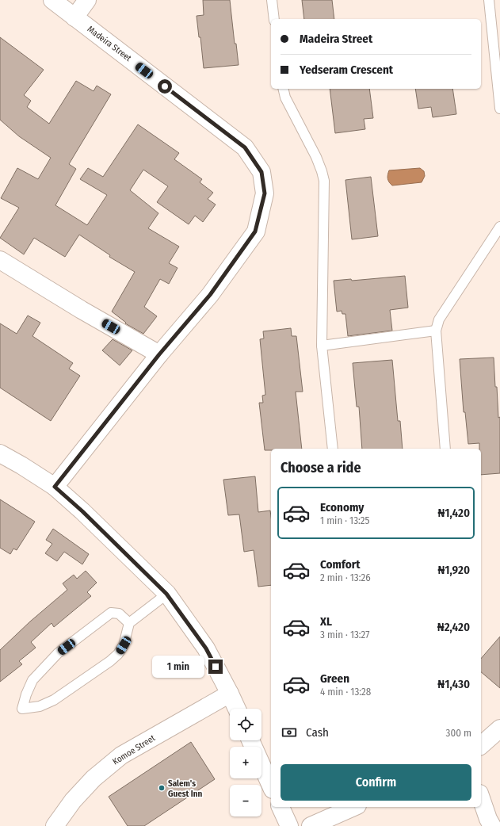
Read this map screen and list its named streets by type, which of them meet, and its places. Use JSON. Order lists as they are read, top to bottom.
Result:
{
  "streets": {
    "street": ["Madeira Street", "Komoe Street"]
  },
  "places": ["Salem's Guest Inn"],
  "page": {
    "banner": ["Madeira Street", "Yedseram Crescent"],
    "heading": "Choose a ride",
    "list": [
      {
        "name": "Economy",
        "note": "1 min · 13:25",
        "value": "₦1,420"
      },
      {
        "name": "Comfort",
        "note": "2 min · 13:26",
        "value": "₦1,920"
      },
      {
        "name": "XL",
        "note": "3 min · 13:27",
        "value": "₦2,420"
      },
      {
        "name": "Green",
        "note": "4 min · 13:28",
        "value": "₦1,430"
      }
    ],
    "bubble": "1 min",
    "map_buttons": ["+", "−"],
    "pay": ["Cash", "300 m"],
    "buttons": "Confirm"
  }
}
